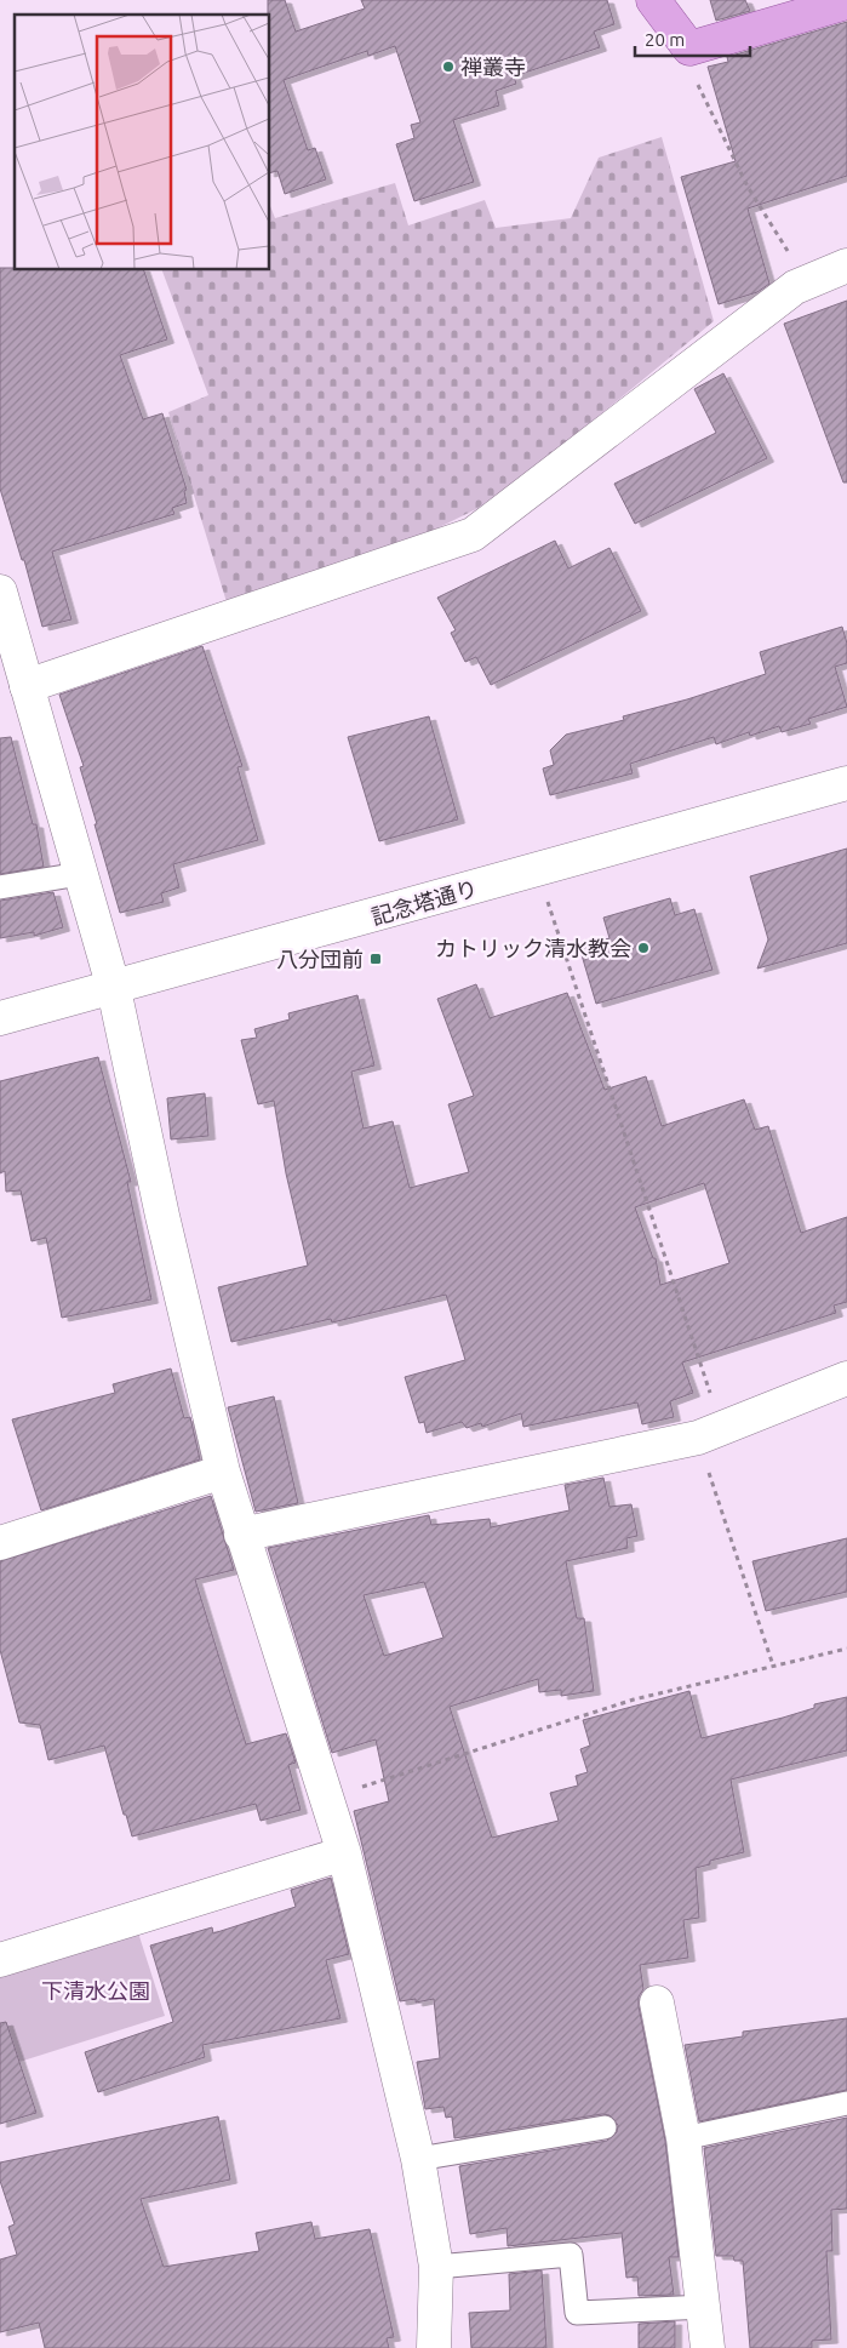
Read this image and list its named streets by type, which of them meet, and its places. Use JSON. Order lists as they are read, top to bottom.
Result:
{
  "streets": {
    "street": ["記念塔通り"]
  },
  "parks": ["下清水公園"],
  "places": {
    "other": ["禅叢寺", "カトリック清水教会"],
    "transit": ["八分団前"]
  },
  "scale_bar": "20 m"
}
